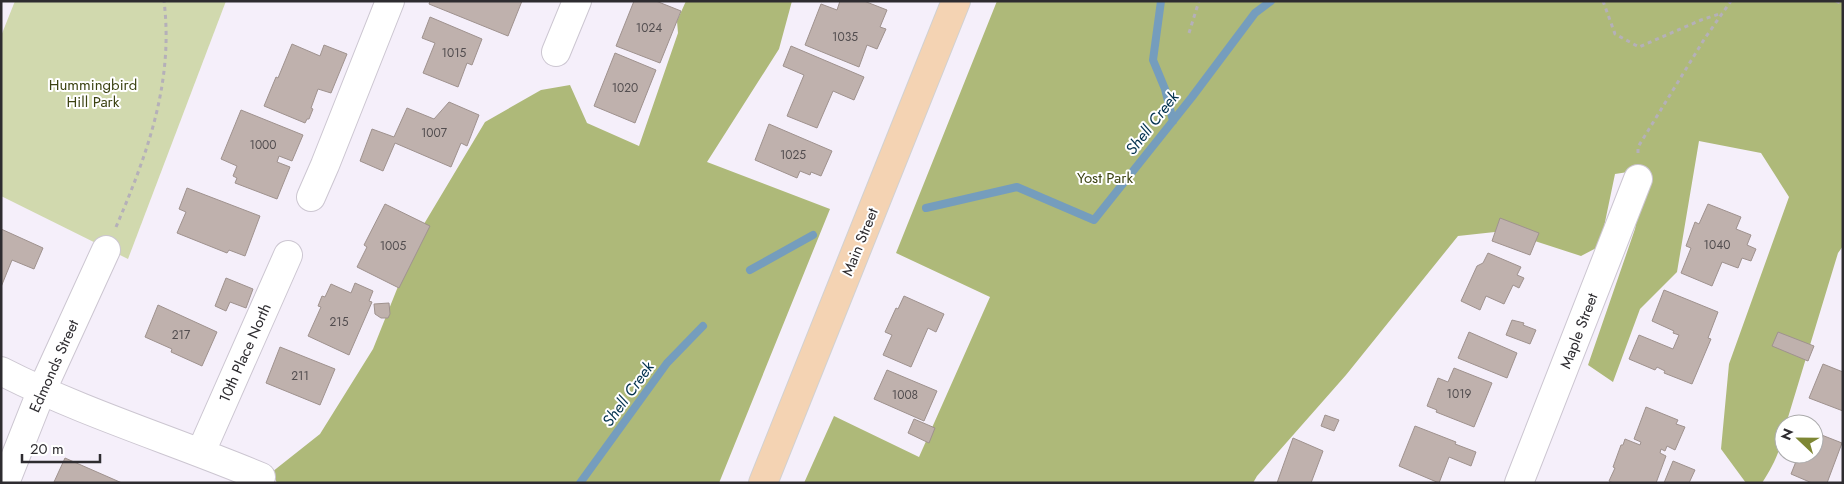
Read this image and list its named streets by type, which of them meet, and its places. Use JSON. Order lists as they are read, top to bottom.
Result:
{
  "streets": {
    "main road": ["Main Street"],
    "street": ["Maple Street", "10th Place North", "Edmonds Street"]
  },
  "water": ["Shell Creek"],
  "parks": ["Hummingbird Hill Park", "Yost Park"],
  "house_numbers": [
    "1024",
    "1035",
    "1015",
    "1020",
    "1007",
    "1000",
    "1025",
    "1040",
    "1005",
    "215",
    "217",
    "211",
    "1019",
    "1008"
  ],
  "scale_bar": "20 m",
  "north": "left"
}
